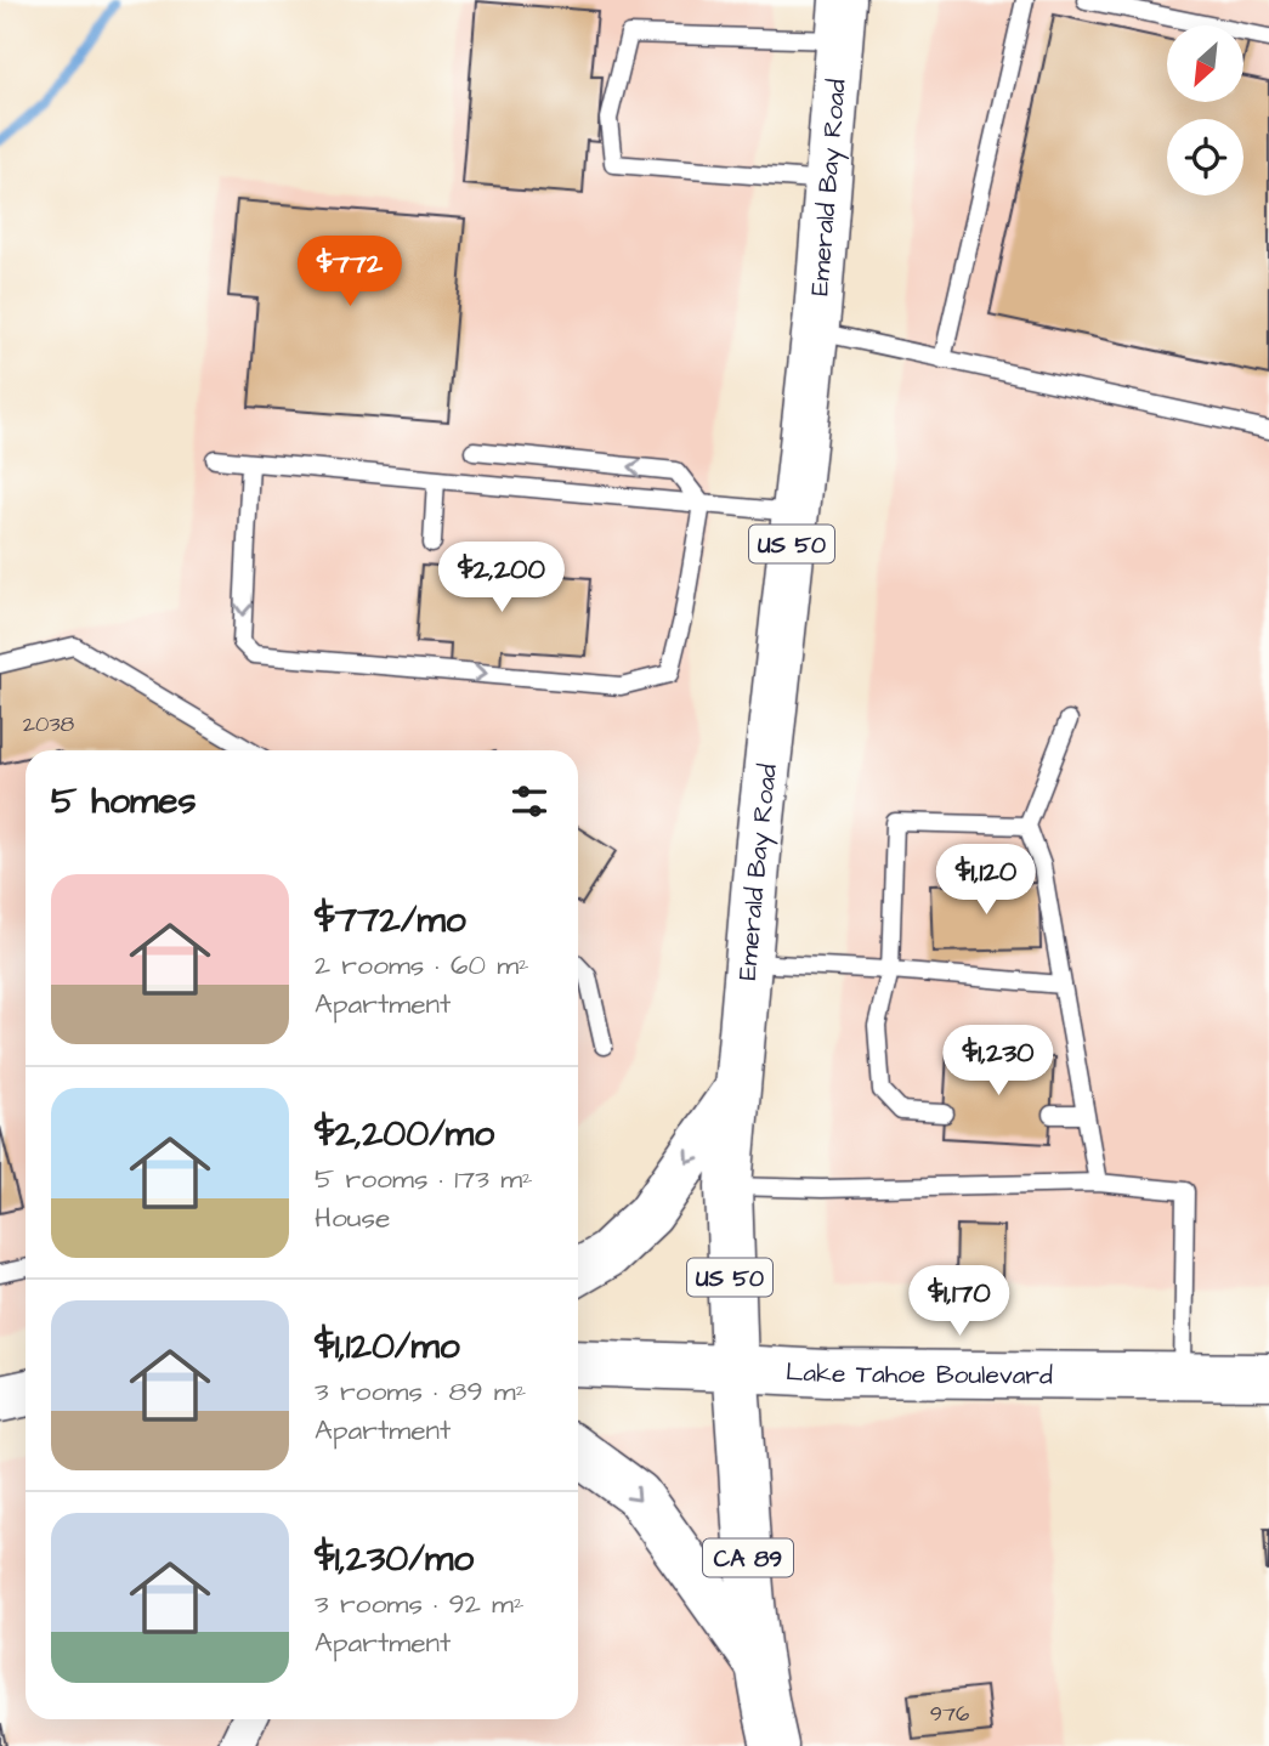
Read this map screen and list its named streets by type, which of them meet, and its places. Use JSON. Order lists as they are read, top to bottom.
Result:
{
  "streets": {
    "main road": [
      "Emerald Bay Road",
      "US 50",
      "Lake Tahoe Boulevard",
      "CA 89"
    ]
  },
  "crossings": [
    ["Emerald Bay Road", "Lake Tahoe Boulevard"]
  ],
  "house_numbers": ["2038", "976"],
  "north": "bottom left",
  "page": {
    "price": [
      "$772",
      "$2,200",
      "$1,120",
      "$1,230",
      "$1,170"
    ],
    "heading": "5 homes",
    "list": [
      {
        "name": "$772/mo",
        "note": "2 rooms · 60 m² · Apartment"
      },
      {
        "name": "$2,200/mo",
        "note": "5 rooms · 173 m² · House"
      },
      {
        "name": "$1,120/mo",
        "note": "3 rooms · 89 m² · Apartment"
      },
      {
        "name": "$1,230/mo",
        "note": "3 rooms · 92 m² · Apartment"
      }
    ]
  }
}
